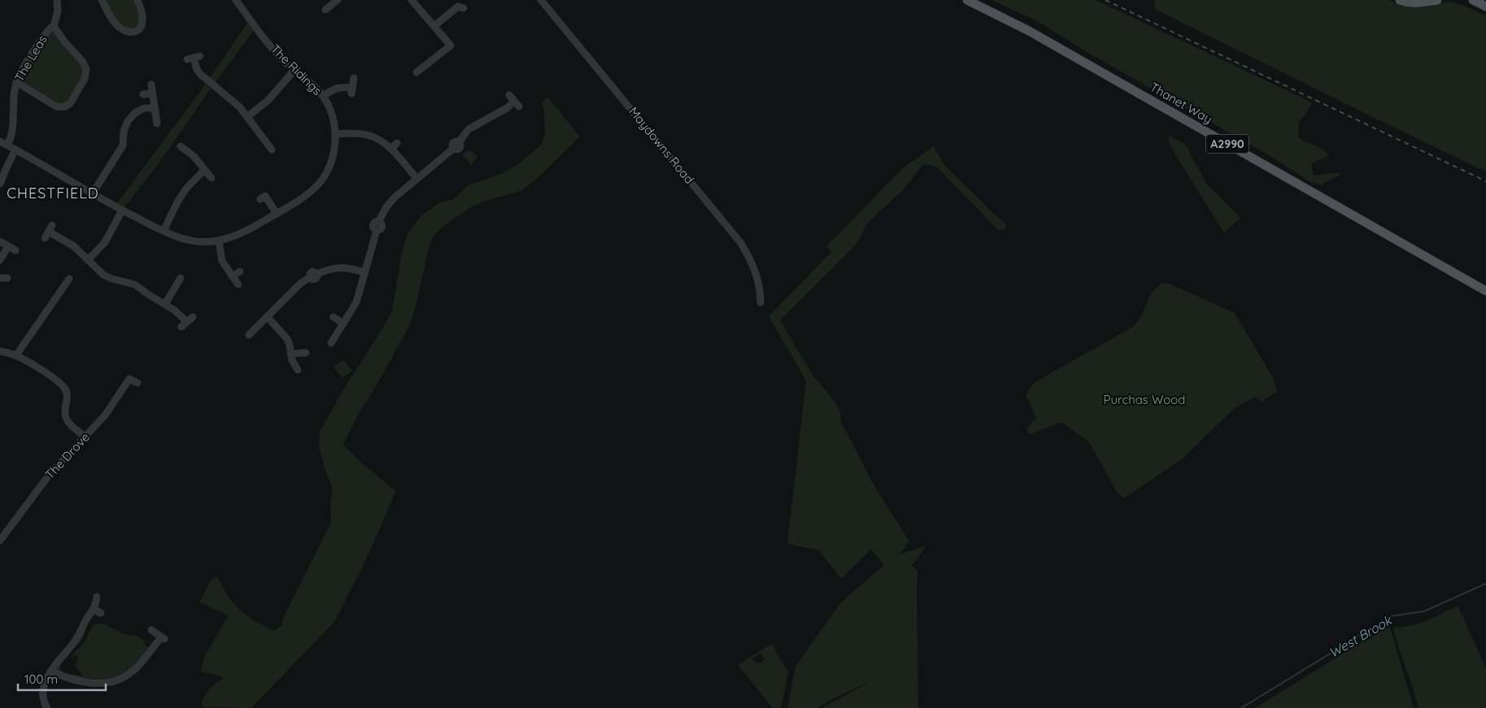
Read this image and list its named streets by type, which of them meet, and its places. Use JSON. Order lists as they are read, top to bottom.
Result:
{
  "streets": {
    "main road": ["Thanet Way", "A2990"],
    "street": [
      "The Leas",
      "The Ridings",
      "Maydowns Road",
      "The Drove"
    ]
  },
  "crossings": [
    ["The Leas", "The Ridings"]
  ],
  "districts": ["CHESTFIELD"],
  "water": ["West Brook"],
  "parks": ["Purchas Wood"],
  "scale_bar": "100 m"
}
